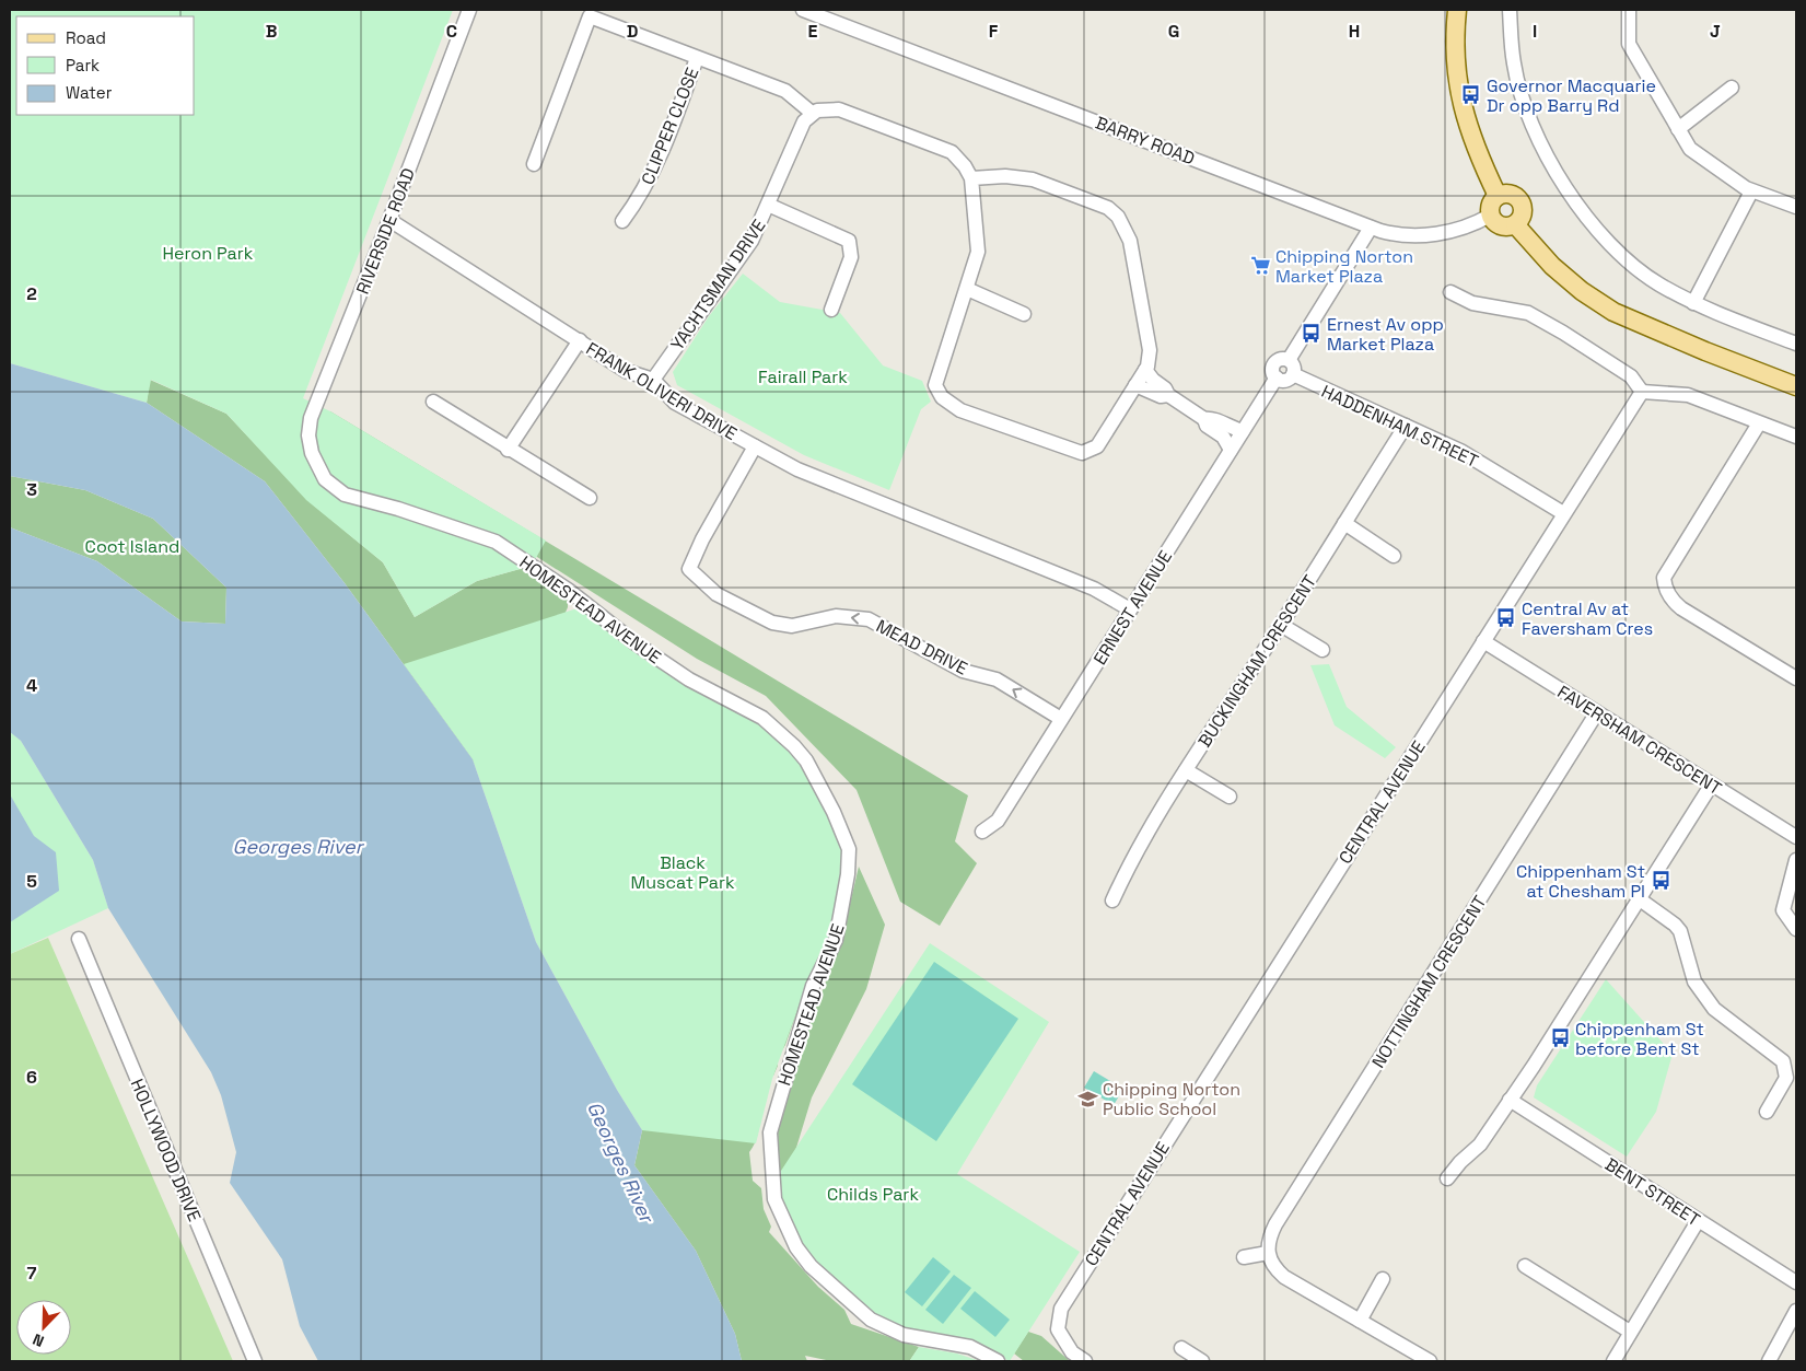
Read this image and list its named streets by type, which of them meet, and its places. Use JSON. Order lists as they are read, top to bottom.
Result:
{
  "streets": {
    "street": [
      "CLIPPER CLOSE",
      "BARRY ROAD",
      "RIVERSIDE ROAD",
      "YACHTSMAN DRIVE",
      "FRANK OLIVERI DRIVE",
      "HADDENHAM STREET",
      "ERNEST AVENUE",
      "HOMESTEAD AVENUE",
      "MEAD DRIVE",
      "BUCKINGHAM CRESCENT",
      "FAVERSHAM CRESCENT",
      "CENTRAL AVENUE",
      "NOTTINGHAM CRESCENT",
      "HOLLYWOOD DRIVE",
      "BENT STREET"
    ]
  },
  "crossings": [
    ["RIVERSIDE ROAD", "FRANK OLIVERI DRIVE"],
    ["RIVERSIDE ROAD", "HOMESTEAD AVENUE"],
    ["YACHTSMAN DRIVE", "FRANK OLIVERI DRIVE"],
    ["FRANK OLIVERI DRIVE", "ERNEST AVENUE"],
    ["FRANK OLIVERI DRIVE", "MEAD DRIVE"],
    ["HADDENHAM STREET", "ERNEST AVENUE"],
    ["HADDENHAM STREET", "BUCKINGHAM CRESCENT"],
    ["HADDENHAM STREET", "CENTRAL AVENUE"],
    ["ERNEST AVENUE", "MEAD DRIVE"],
    ["FAVERSHAM CRESCENT", "CENTRAL AVENUE"],
    ["FAVERSHAM CRESCENT", "NOTTINGHAM CRESCENT"]
  ],
  "water": ["Georges River"],
  "parks": [
    "Heron Park",
    "Fairall Park",
    "Coot Island",
    "Black Muscat Park",
    "Childs Park"
  ],
  "places": {
    "bus stop": [
      "Governor Macquarie Dr opp Barry Rd",
      "Ernest Av opp Market Plaza",
      "Central Av at Faversham Cres",
      "Chippenham St at Chesham Pl",
      "Chippenham St before Bent St"
    ],
    "supermarket": ["Chipping Norton Market Plaza"],
    "school or university": ["Chipping Norton Public School"]
  },
  "legend": ["Road", "Park", "Water"],
  "north": "bottom left",
  "grid": {
    "columns": [
      "B",
      "C",
      "D",
      "E",
      "F",
      "G",
      "H",
      "I",
      "J"
    ],
    "rows": [
      "2",
      "3",
      "4",
      "5",
      "6",
      "7"
    ]
  }
}
